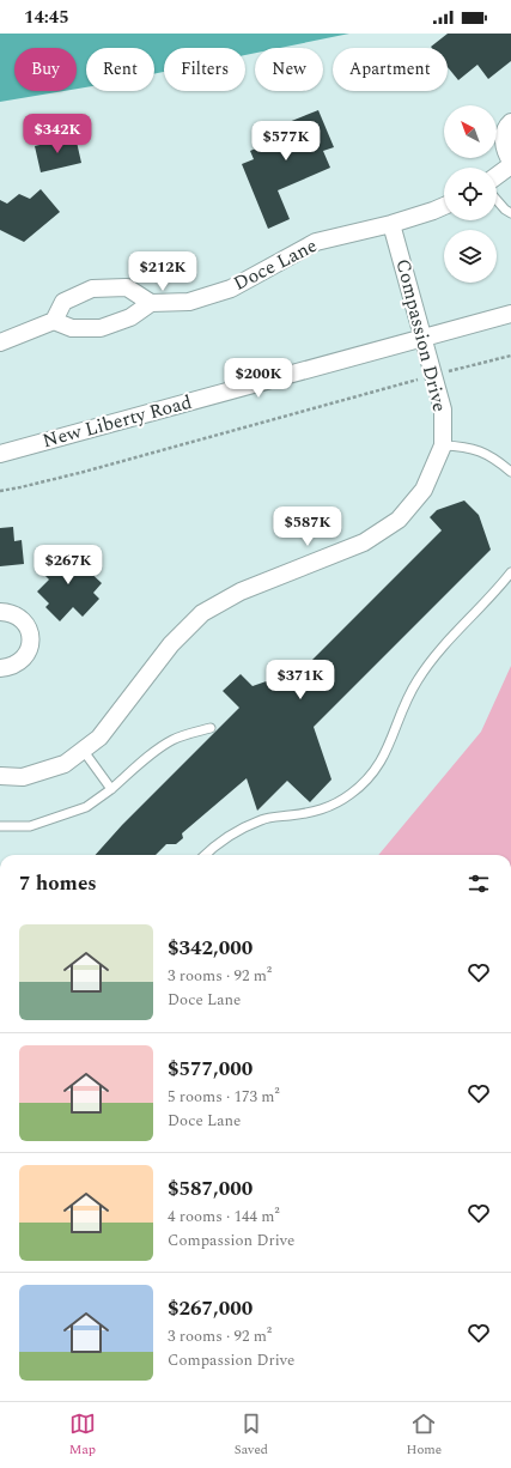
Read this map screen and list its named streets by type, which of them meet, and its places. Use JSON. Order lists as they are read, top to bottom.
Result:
{
  "streets": {
    "street": ["Doce Lane", "Compassion Drive", "New Liberty Road"]
  },
  "crossings": [
    ["Doce Lane", "Compassion Drive"],
    ["Compassion Drive", "New Liberty Road"]
  ],
  "north": "top left",
  "page": {
    "status": "14:45",
    "chip": [
      "Buy",
      "Rent",
      "Filters",
      "New",
      "Apartment"
    ],
    "price": [
      "$342K",
      "$577K",
      "$212K",
      "$200K",
      "$587K",
      "$267K",
      "$371K"
    ],
    "heading": "7 homes",
    "list": [
      {
        "name": "$342,000",
        "note": "3 rooms · 92 m² · Doce Lane"
      },
      {
        "name": "$577,000",
        "note": "5 rooms · 173 m² · Doce Lane"
      },
      {
        "name": "$587,000",
        "note": "4 rooms · 144 m² · Compassion Drive"
      },
      {
        "name": "$267,000",
        "note": "3 rooms · 92 m² · Compassion Drive"
      }
    ],
    "tabs": ["Map", "Saved", "Home"]
  }
}
